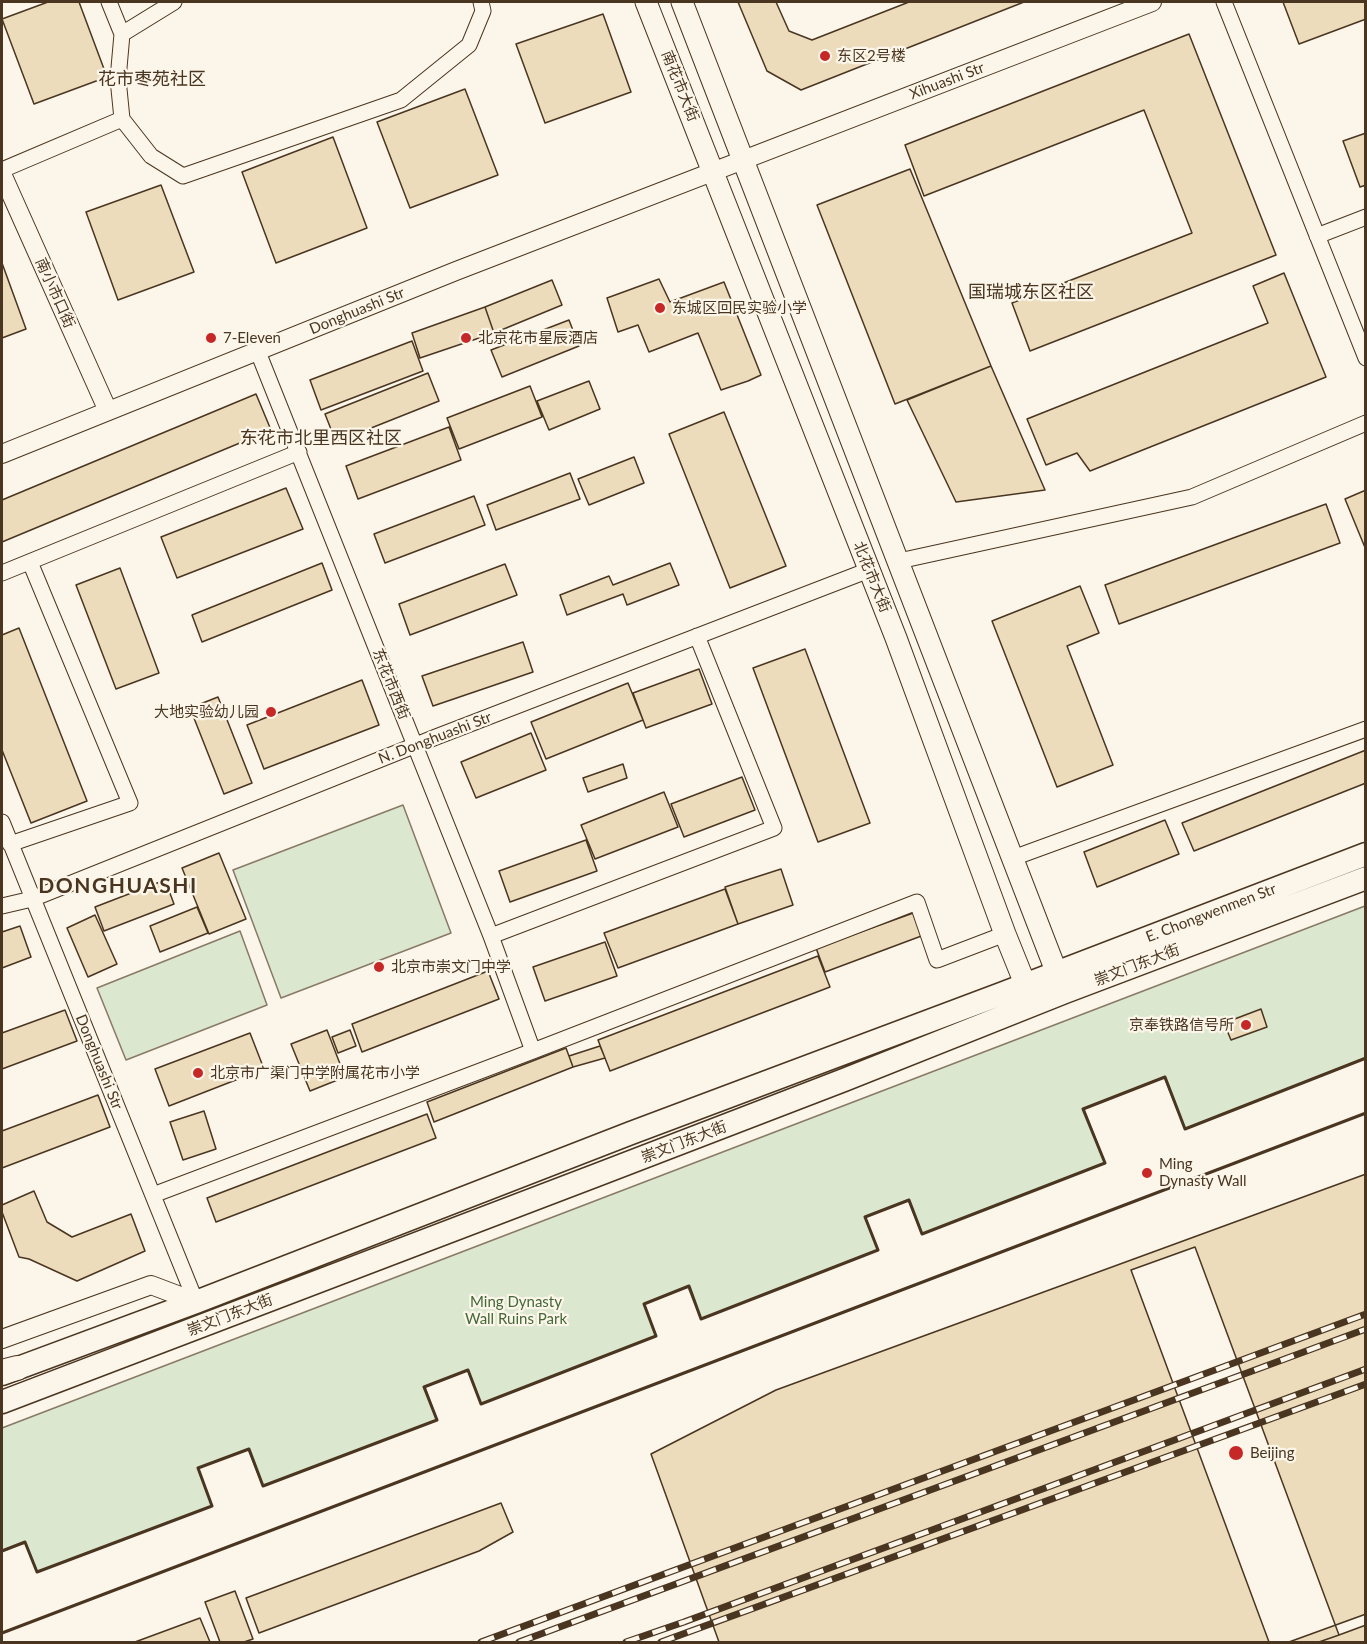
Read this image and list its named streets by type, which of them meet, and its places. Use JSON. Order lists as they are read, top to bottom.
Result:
{
  "streets": {
    "main road": [
      "南花市大街",
      "北花市大街",
      "E. Chongwenmen Str",
      "崇文门东大街"
    ],
    "street": [
      "Xihuashi Str",
      "南小市口街",
      "Donghuashi Str",
      "东花市西街",
      "N. Donghuashi Str"
    ]
  },
  "crossings": [
    ["Xihuashi Str", "南花市大街"],
    ["Xihuashi Str", "Donghuashi Str"],
    ["Xihuashi Str", "北花市大街"],
    ["南花市大街", "Donghuashi Str"],
    ["南花市大街", "北花市大街"],
    ["南小市口街", "Donghuashi Str"],
    ["Donghuashi Str", "北花市大街"],
    ["Donghuashi Str", "东花市西街"],
    ["Donghuashi Str", "N. Donghuashi Str"],
    ["Donghuashi Str", "崇文门东大街"],
    ["北花市大街", "N. Donghuashi Str"],
    ["北花市大街", "E. Chongwenmen Str"],
    ["北花市大街", "崇文门东大街"],
    ["东花市西街", "N. Donghuashi Str"],
    ["E. Chongwenmen Str", "崇文门东大街"]
  ],
  "districts": [
    "花市枣苑社区",
    "国瑞城东区社区",
    "东花市北里西区社区",
    "DONGHUASHI"
  ],
  "parks": ["Ming Dynasty Wall Ruins Park"],
  "places": [
    "东区2号楼",
    "东城区回民实验小学",
    "7-Eleven",
    "北京花市星辰酒店",
    "大地实验幼儿园",
    "北京市崇文门中学",
    "京奉铁路信号所",
    "北京市广渠门中学附属花市小学",
    "Ming Dynasty Wall",
    "Beijing"
  ]
}
